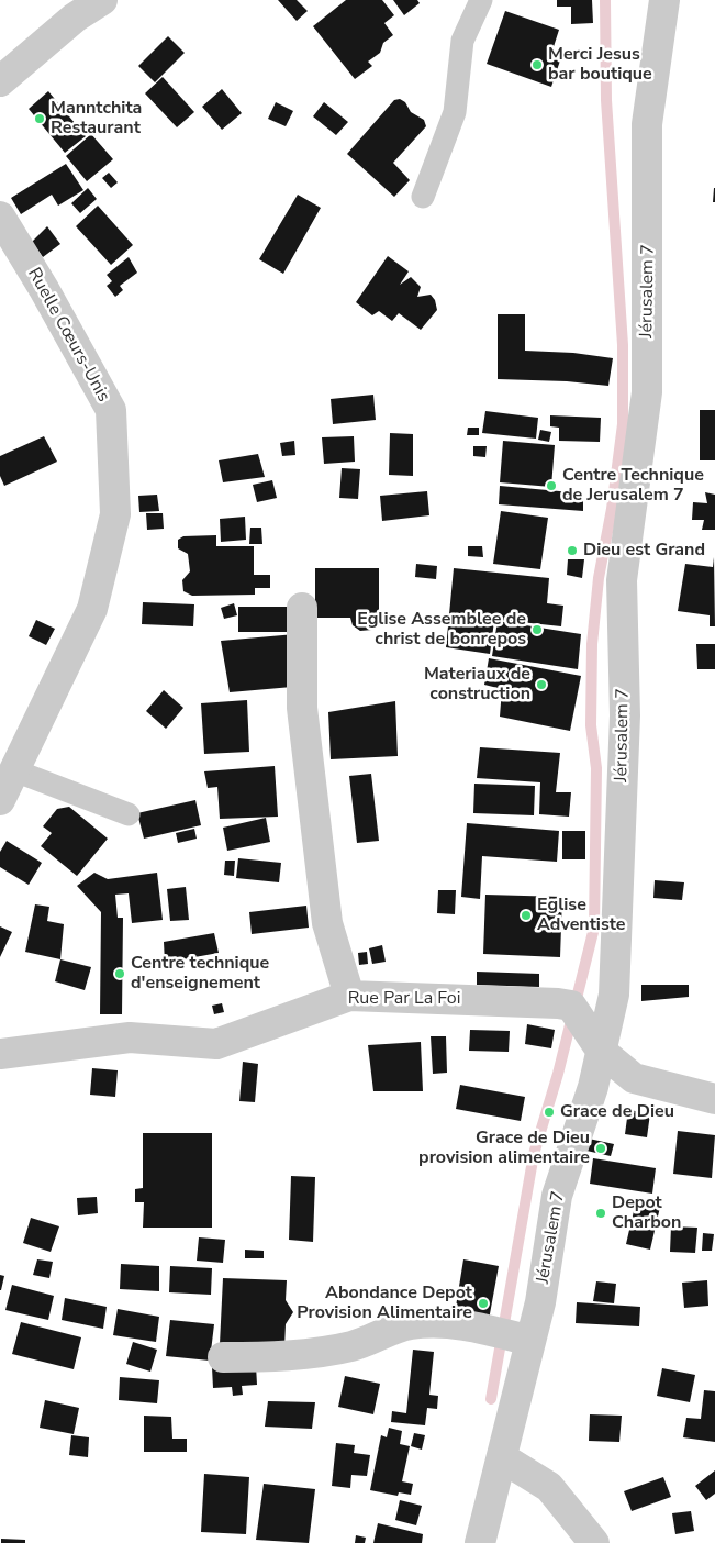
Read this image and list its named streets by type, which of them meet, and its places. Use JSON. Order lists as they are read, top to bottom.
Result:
{
  "streets": {
    "street": ["Jérusalem 7", "Ruelle Cœurs-Unis", "Rue Par La Foi"]
  },
  "crossings": [
    ["Jérusalem 7", "Rue Par La Foi"]
  ],
  "places": [
    "Merci Jesus bar boutique",
    "Manntchita Restaurant",
    "Centre Technique de Jerusalem 7",
    "Dieu est Grand",
    "Eglise Assemblee de christ de bonrepos",
    "Materiaux de construction",
    "Eglise Adventiste",
    "Centre technique d'enseignement",
    "Grace de Dieu",
    "Grace de Dieu provision alimentaire",
    "Depot Charbon",
    "Abondance Depot Provision Alimentaire"
  ]
}
